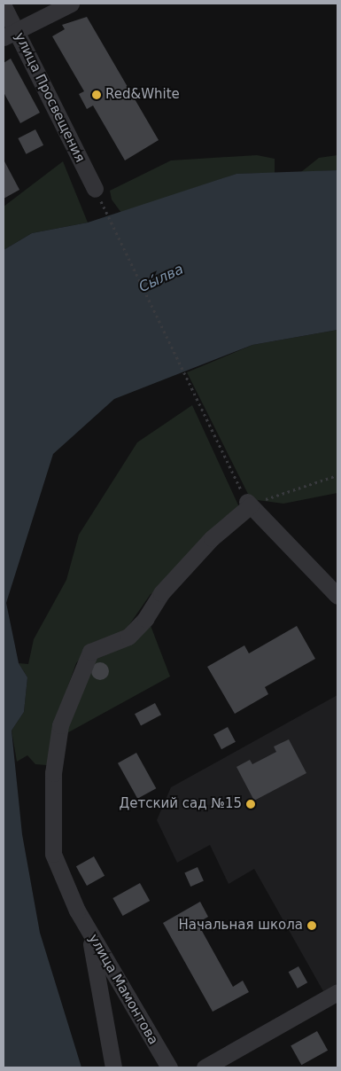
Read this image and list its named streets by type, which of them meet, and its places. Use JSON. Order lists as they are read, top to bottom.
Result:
{
  "streets": {
    "street": ["улица Просвещения", "улица Мамонтова"]
  },
  "water": ["Сы́лва"],
  "places": ["Red&White", "Детский сад №15", "Начальная школа"]
}
